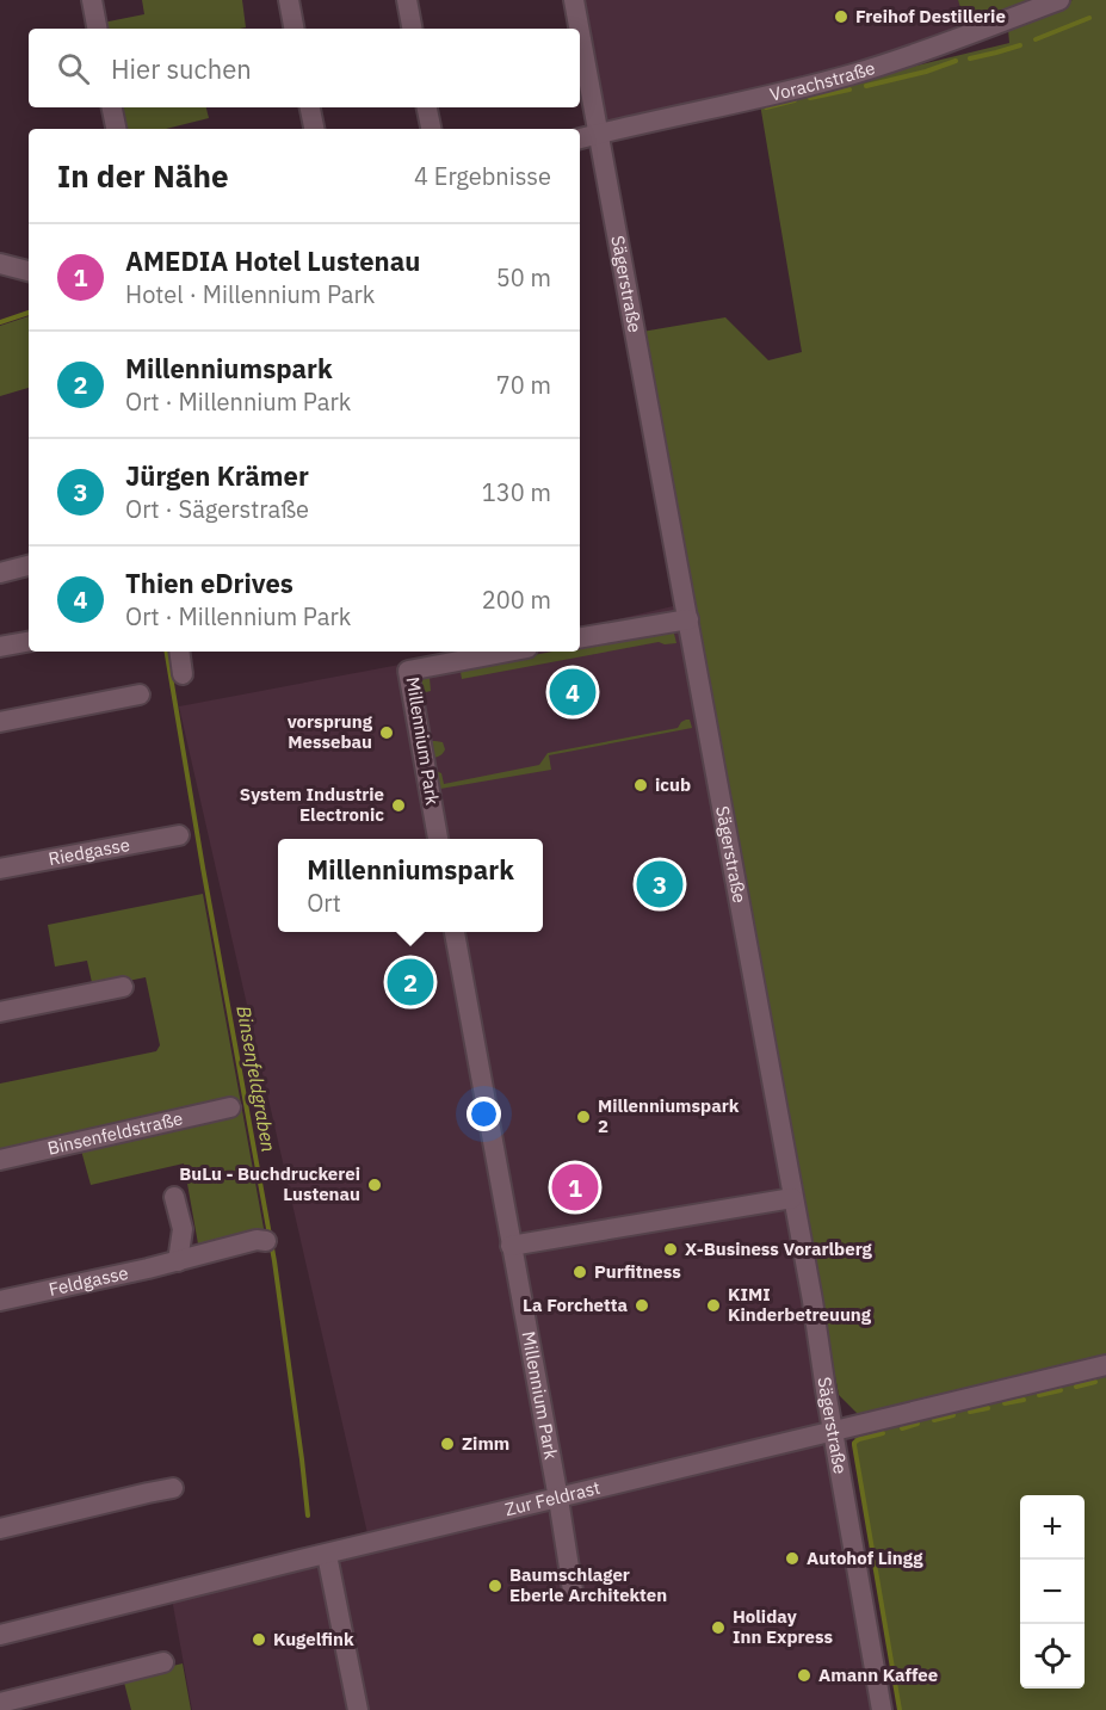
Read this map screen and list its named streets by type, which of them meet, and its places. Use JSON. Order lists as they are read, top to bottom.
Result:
{
  "streets": {
    "street": [
      "Vorachstraße",
      "Sägerstraße",
      "Millennium Park",
      "Riedgasse",
      "Binsenfeldstraße",
      "Feldgasse",
      "Zur Feldrast"
    ]
  },
  "crossings": [
    ["Vorachstraße", "Sägerstraße"],
    ["Sägerstraße", "Zur Feldrast"],
    ["Millennium Park", "Zur Feldrast"]
  ],
  "water": ["Binsenfeldgraben"],
  "places": [
    "Freihof Destillerie",
    "vorsprung Messebau",
    "icub",
    "System Industrie Electronic",
    "Millenniumspark 2",
    "BuLu - Buchdruckerei Lustenau",
    "X-Business Vorarlberg",
    "Purfitness",
    "La Forchetta",
    "KIMI Kinderbetreuung",
    "Zimm",
    "Autohof Lingg",
    "Baumschlager Eberle Architekten",
    "Holiday Inn Express",
    "Kugelfink",
    "Amann Kaffee"
  ],
  "page": {
    "search": "Hier suchen",
    "heading": ["In der Nähe", "4 Ergebnisse"],
    "list": [
      {
        "mark": "1",
        "name": "AMEDIA Hotel Lustenau",
        "note": "Hotel · Millennium Park",
        "value": "50 m"
      },
      {
        "mark": "2",
        "name": "Millenniumspark",
        "note": "Ort · Millennium Park",
        "value": "70 m"
      },
      {
        "mark": "3",
        "name": "Jürgen Krämer",
        "note": "Ort · Sägerstraße",
        "value": "130 m"
      },
      {
        "mark": "4",
        "name": "Thien eDrives",
        "note": "Ort · Millennium Park",
        "value": "200 m"
      }
    ],
    "pins": [
      "4",
      "3",
      "2",
      "1"
    ],
    "popup": ["Millenniumspark", "Ort"],
    "map_buttons": ["+", "−"]
  }
}
